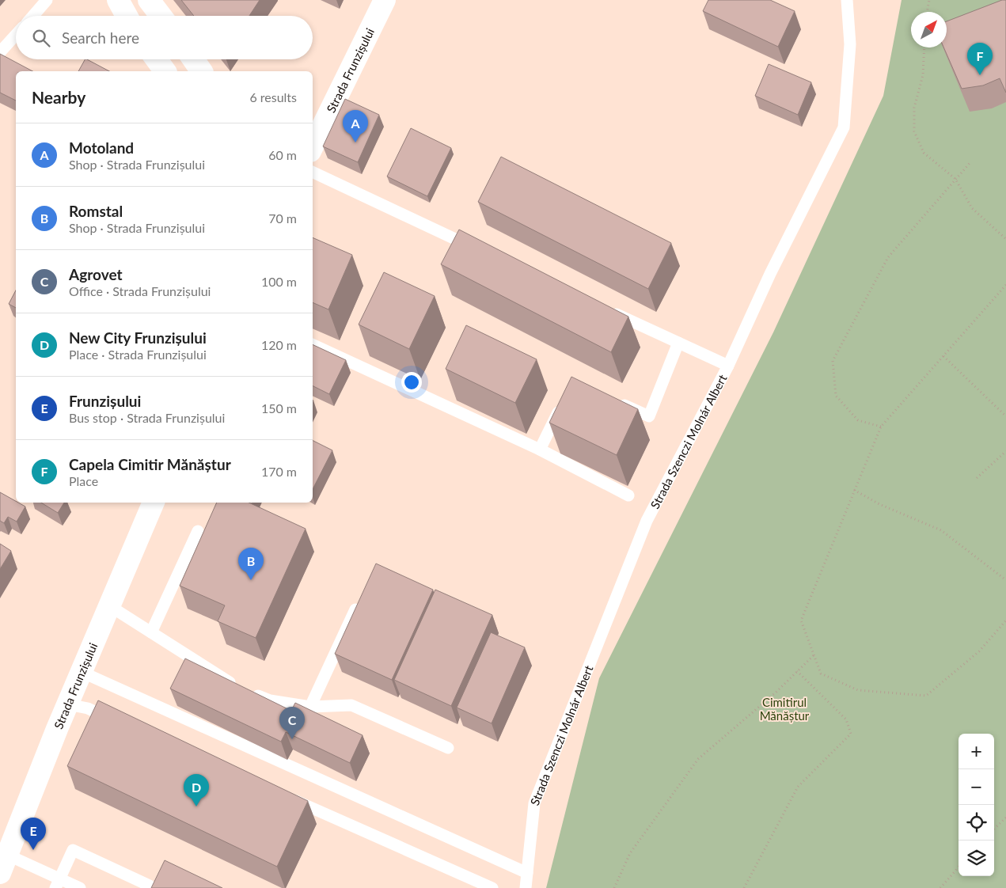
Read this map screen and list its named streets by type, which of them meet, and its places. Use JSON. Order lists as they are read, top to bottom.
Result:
{
  "streets": {
    "main road": ["Strada Frunzișului"],
    "lane": ["Strada Szenczi Molnár Albert"]
  },
  "parks": ["Cimitirul Mănăștur"],
  "north": "top right",
  "page": {
    "search": "Search here",
    "pins": [
      "F",
      "A",
      "B",
      "C",
      "D",
      "E"
    ],
    "heading": ["Nearby", "6 results"],
    "list": [
      {
        "mark": "A",
        "name": "Motoland",
        "note": "Shop · Strada Frunzișului",
        "value": "60 m"
      },
      {
        "mark": "B",
        "name": "Romstal",
        "note": "Shop · Strada Frunzișului",
        "value": "70 m"
      },
      {
        "mark": "C",
        "name": "Agrovet",
        "note": "Office · Strada Frunzișului",
        "value": "100 m"
      },
      {
        "mark": "D",
        "name": "New City Frunzișului",
        "note": "Place · Strada Frunzișului",
        "value": "120 m"
      },
      {
        "mark": "E",
        "name": "Frunzișului",
        "note": "Bus stop · Strada Frunzișului",
        "value": "150 m"
      },
      {
        "mark": "F",
        "name": "Capela Cimitir Mănăștur",
        "note": "Place",
        "value": "170 m"
      }
    ],
    "map_buttons": ["+", "−"]
  }
}
